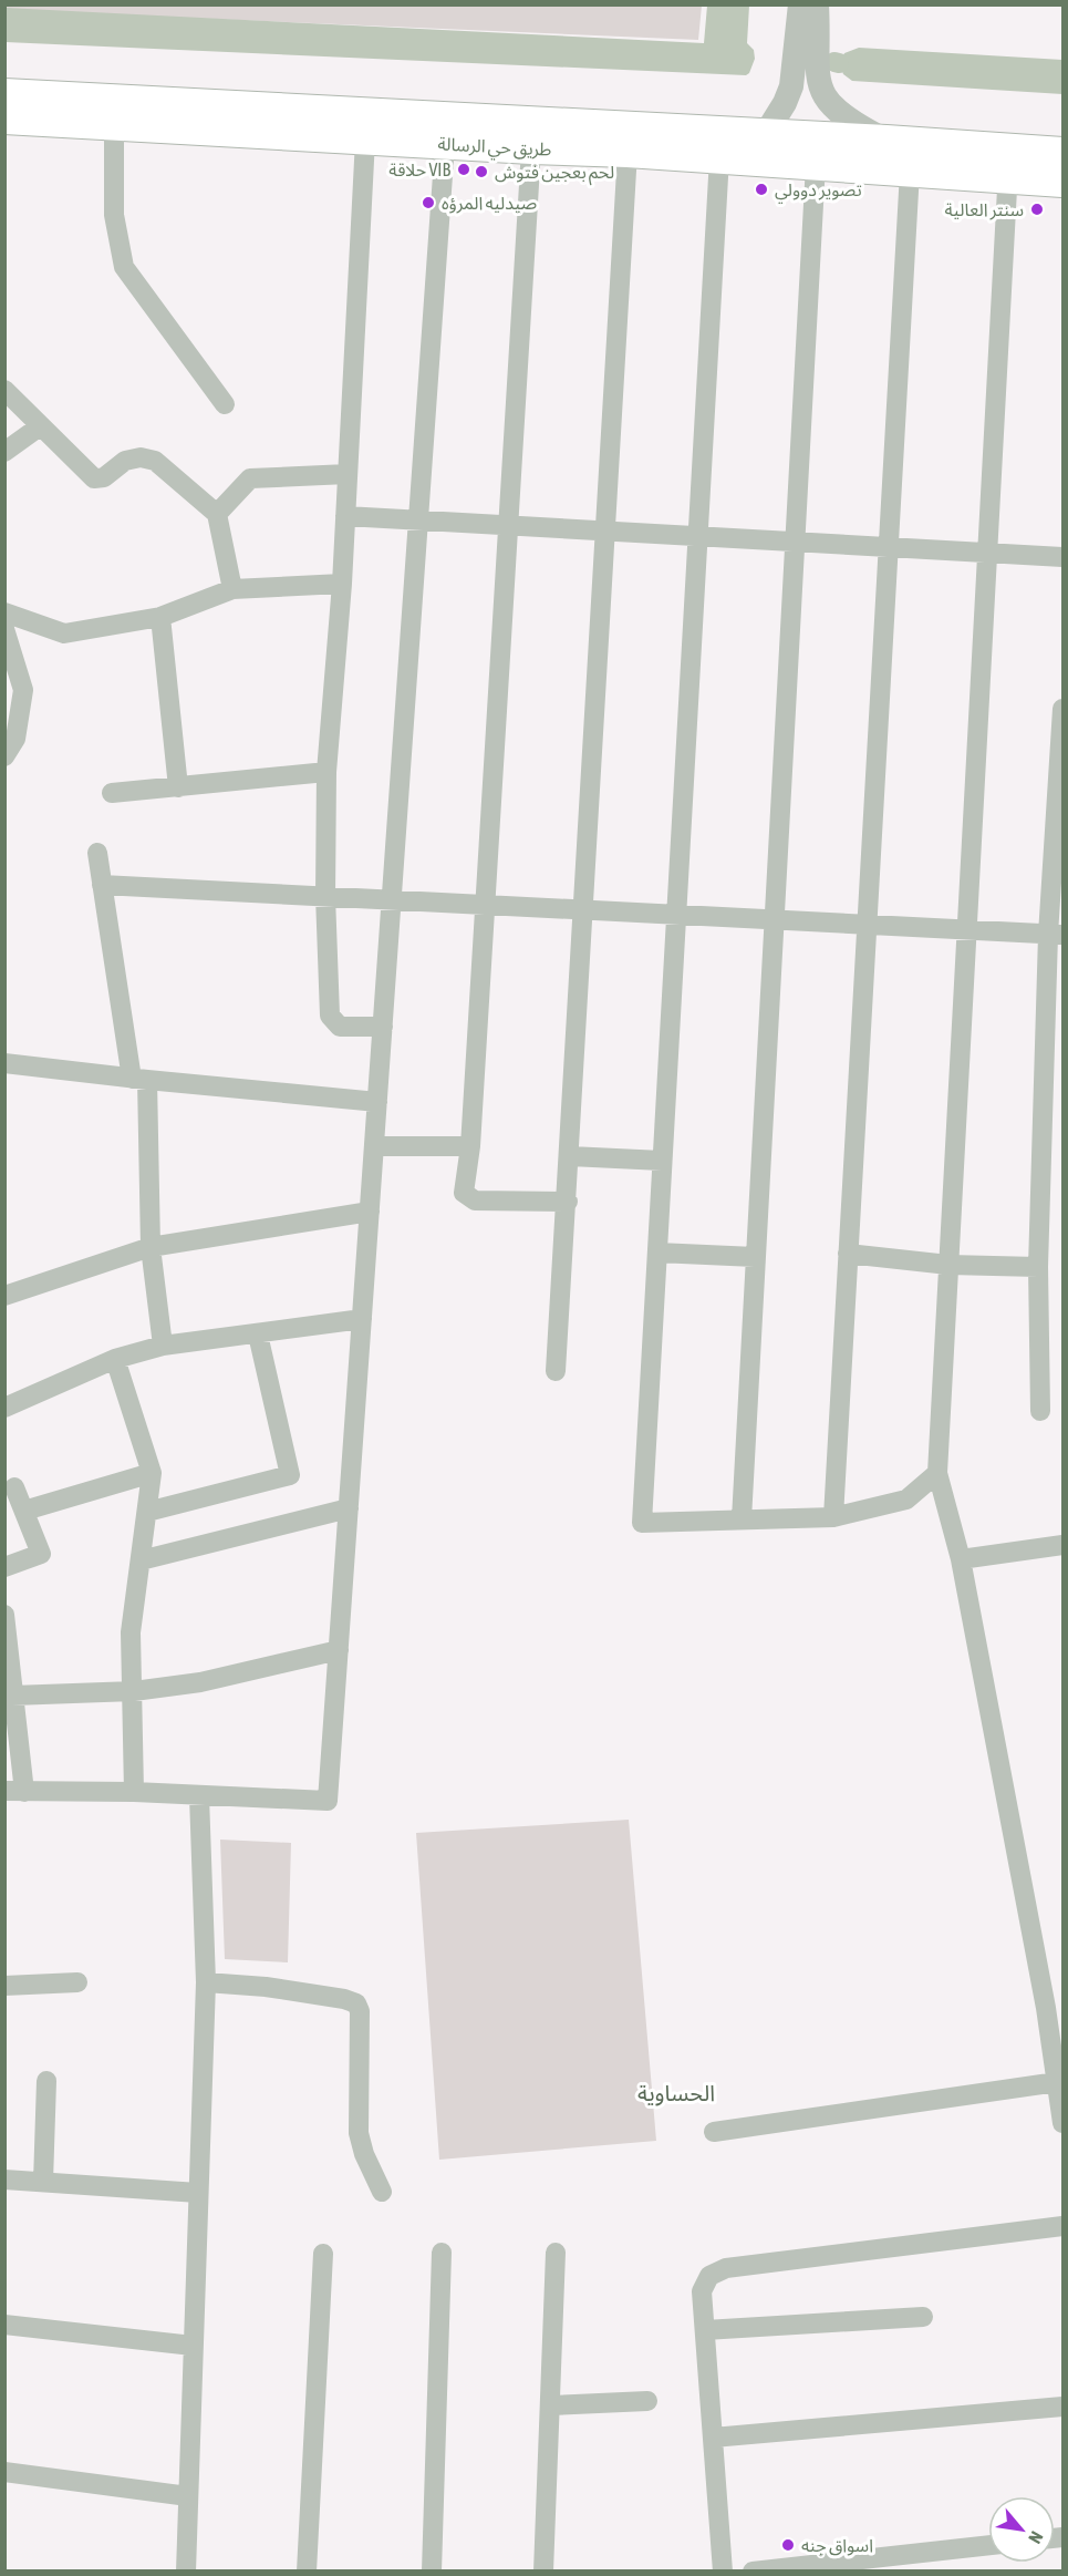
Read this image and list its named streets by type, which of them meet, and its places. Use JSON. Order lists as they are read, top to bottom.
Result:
{
  "streets": {
    "main road": ["طريق حي الرسالة"]
  },
  "districts": ["الحساوية"],
  "places": [
    "حلاقة VIB",
    "لحم بعجين فتوش",
    "تصوير دوولي",
    "صيدليه المرؤه",
    "سنتر العالية",
    "اسواق جنه"
  ],
  "north": "bottom right"
}
